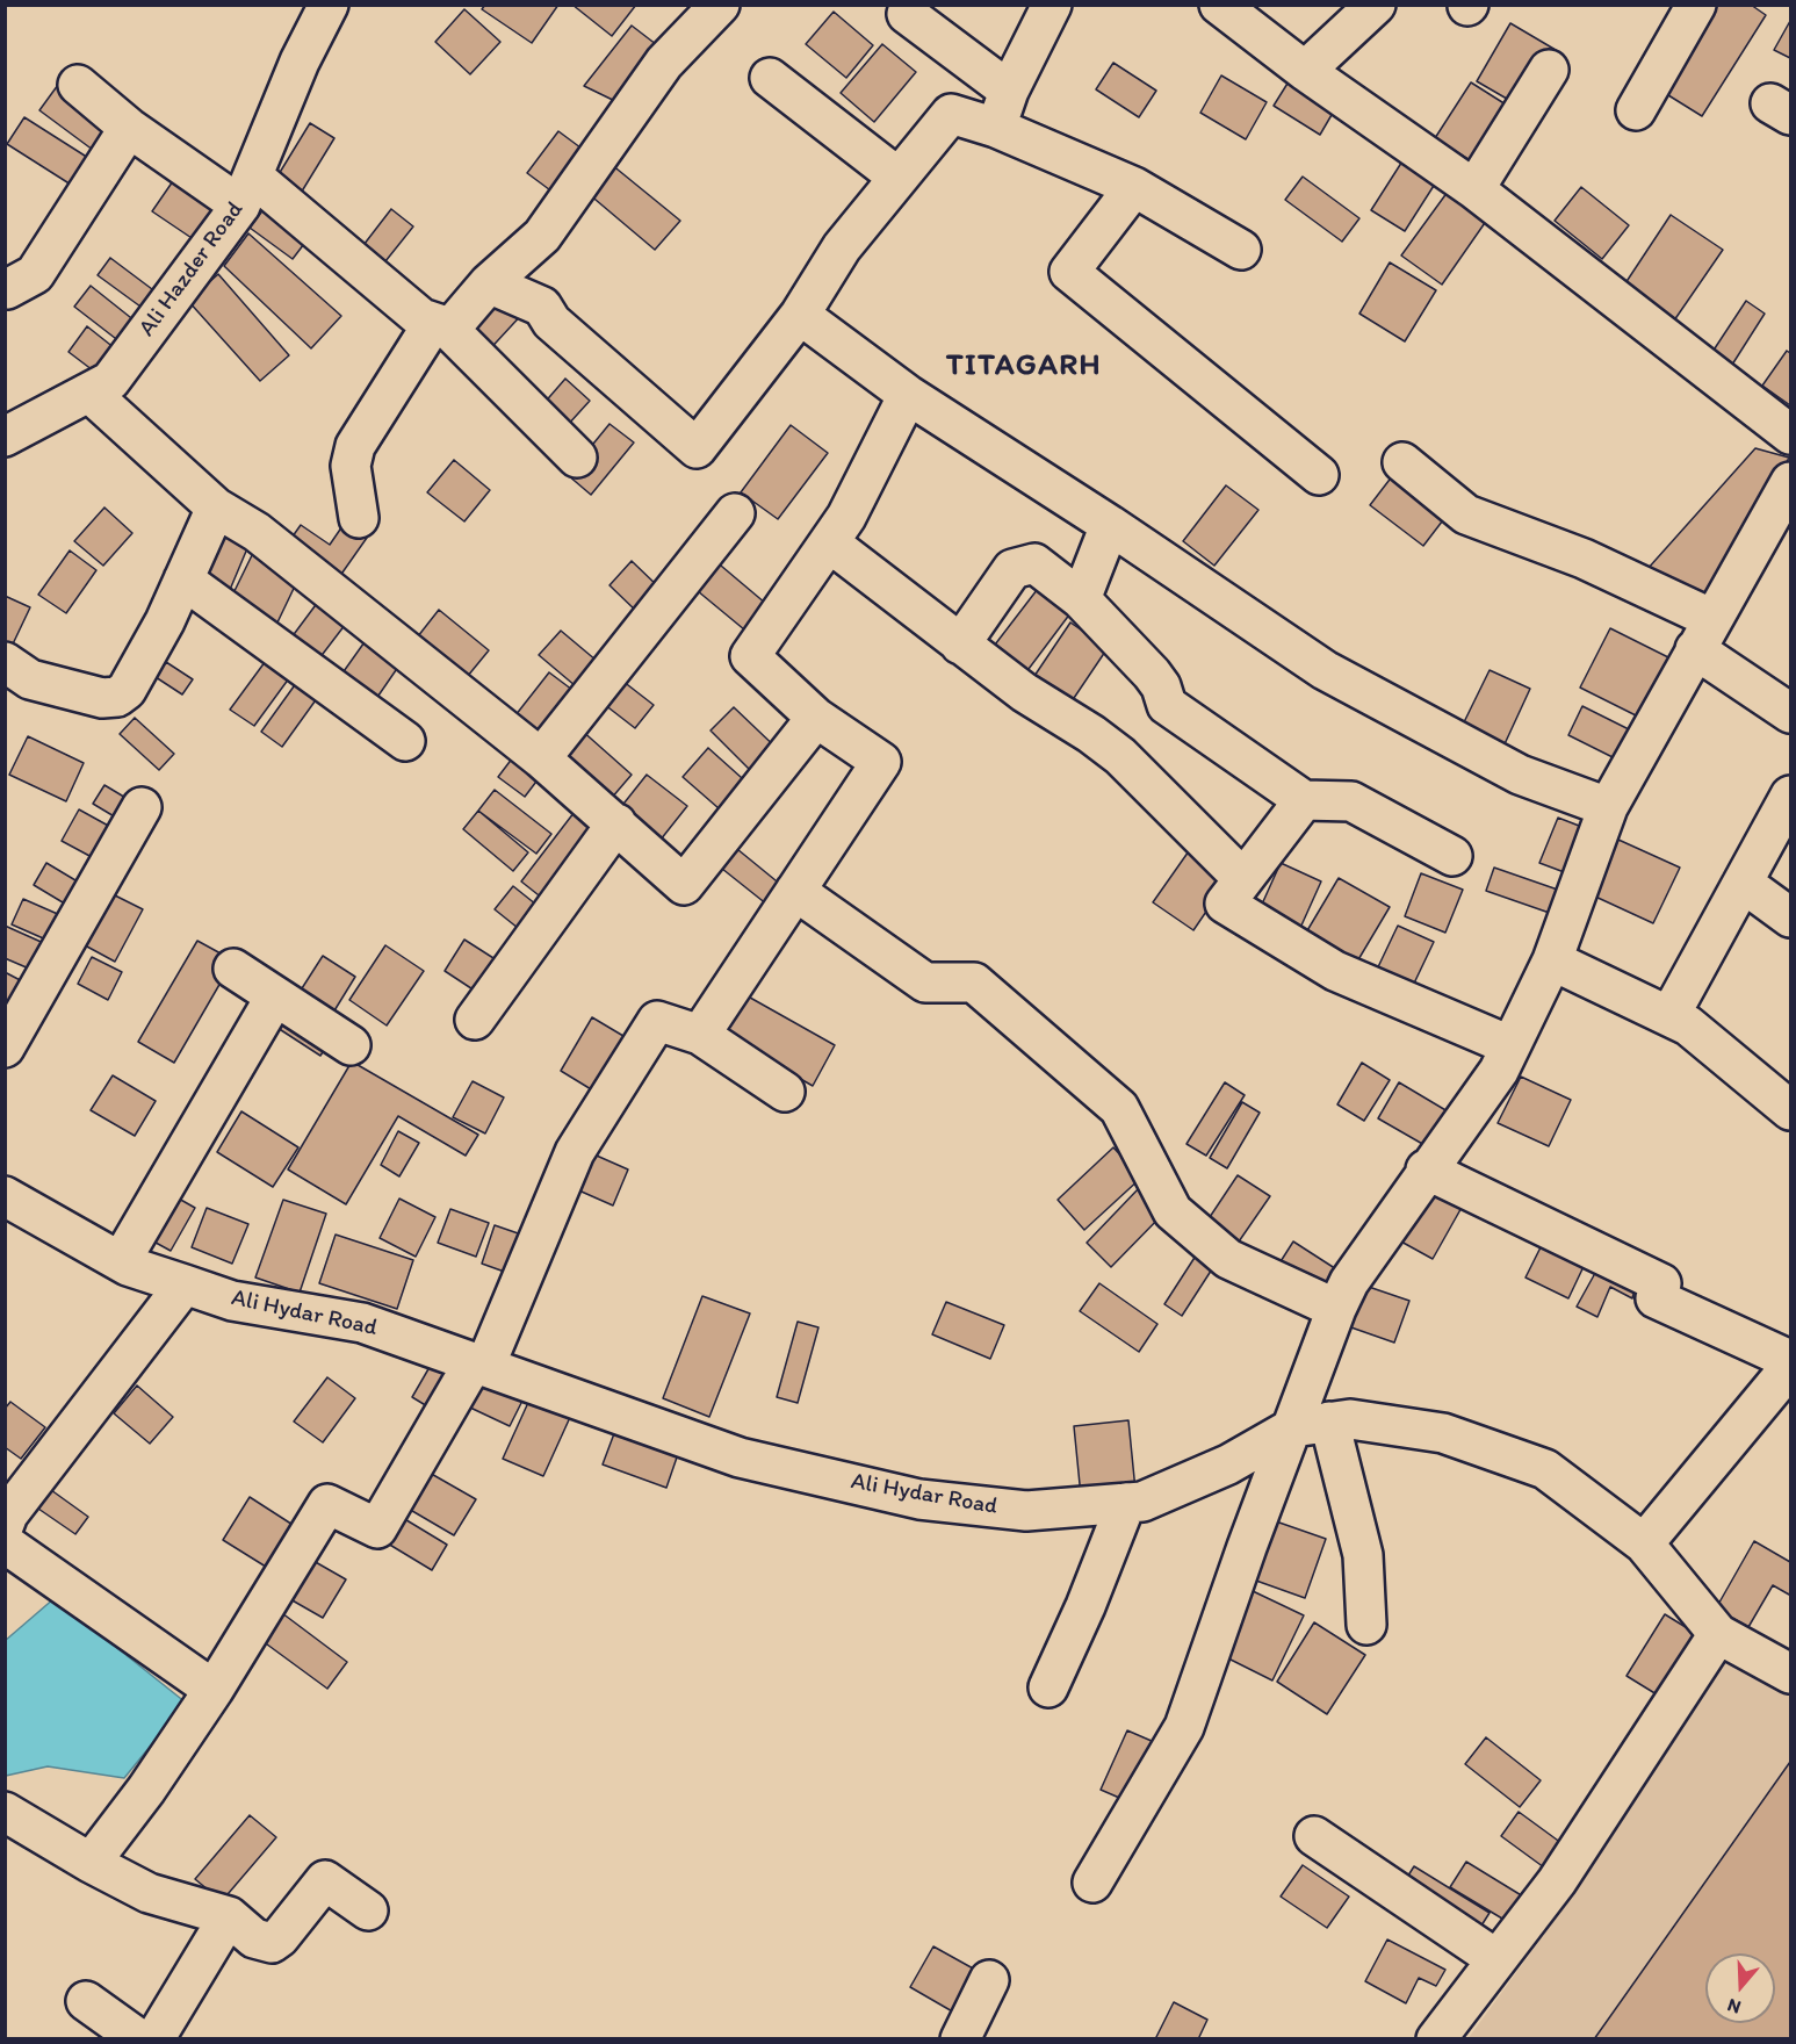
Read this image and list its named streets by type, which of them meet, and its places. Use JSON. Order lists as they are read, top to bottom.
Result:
{
  "streets": {
    "street": ["Ali Hazder Road", "Ali Hydar Road"]
  },
  "districts": ["TITAGARH"],
  "north": "bottom"
}
